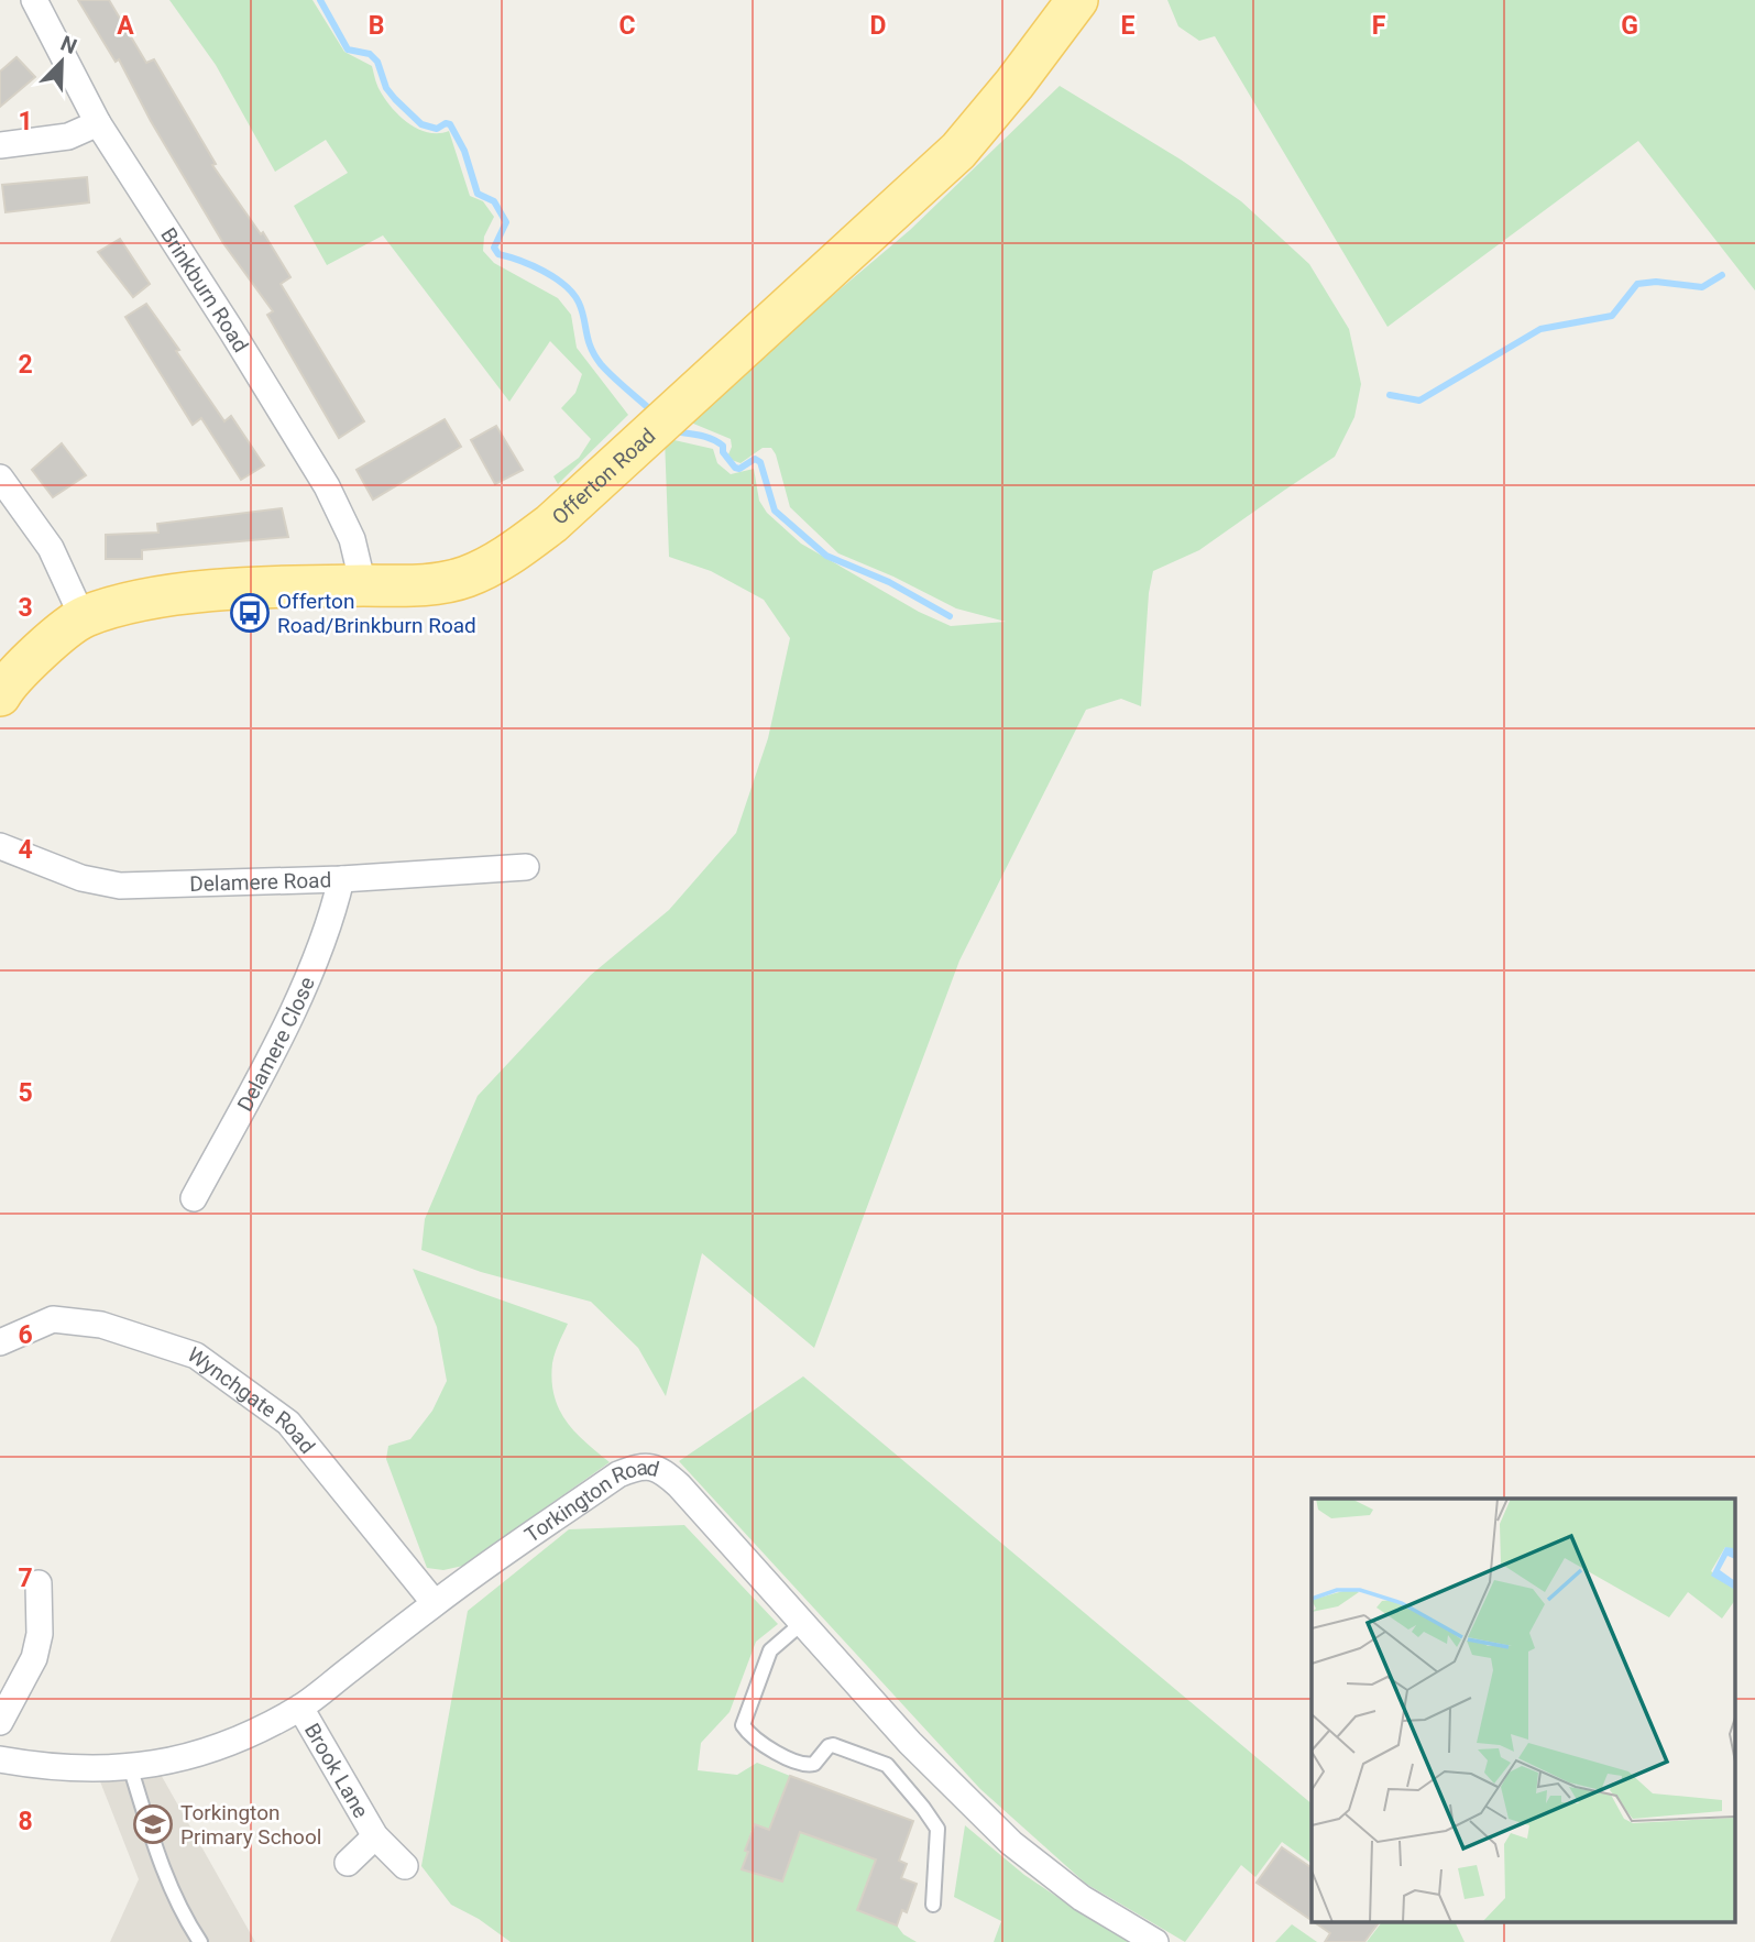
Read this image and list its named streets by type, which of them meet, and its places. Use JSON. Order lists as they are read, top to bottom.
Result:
{
  "streets": {
    "main road": ["Offerton Road"],
    "street": [
      "Brinkburn Road",
      "Delamere Road",
      "Delamere Close",
      "Wynchgate Road",
      "Torkington Road",
      "Brook Lane"
    ]
  },
  "crossings": [
    ["Brinkburn Road", "Offerton Road"],
    ["Delamere Road", "Delamere Close"],
    ["Wynchgate Road", "Torkington Road"],
    ["Torkington Road", "Brook Lane"]
  ],
  "places": {
    "bus stop": ["Offerton Road/Brinkburn Road"],
    "school or university": ["Torkington Primary School"]
  },
  "north": "top right",
  "grid": {
    "columns": [
      "A",
      "B",
      "C",
      "D",
      "E",
      "F",
      "G"
    ],
    "rows": [
      "1",
      "2",
      "3",
      "4",
      "5",
      "6",
      "7",
      "8"
    ]
  }
}
